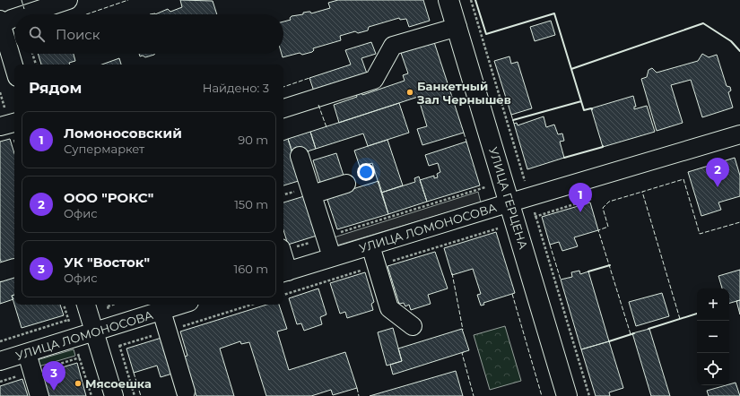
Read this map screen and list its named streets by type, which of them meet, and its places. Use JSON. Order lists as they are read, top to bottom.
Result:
{
  "streets": {
    "main road": ["УЛИЦА ГЕРЦЕНА"],
    "street": ["УЛИЦА ЛОМОНОСОВА"]
  },
  "crossings": [
    ["УЛИЦА ГЕРЦЕНА", "УЛИЦА ЛОМОНОСОВА"]
  ],
  "places": ["Банкетный Зал Чернышев", "Мясоешка"],
  "page": {
    "search": "Поиск",
    "heading": ["Рядом", "Найдено: 3"],
    "list": [
      {
        "mark": "1",
        "name": "Ломоносовский",
        "note": "Супермаркет",
        "value": "90 m"
      },
      {
        "mark": "2",
        "name": "ООО \"РОКС\"",
        "note": "Офис",
        "value": "150 m"
      },
      {
        "mark": "3",
        "name": "УК \"Восток\"",
        "note": "Офис",
        "value": "160 m"
      }
    ],
    "pins": ["2", "1", "3"],
    "map_buttons": ["+", "−"]
  }
}
